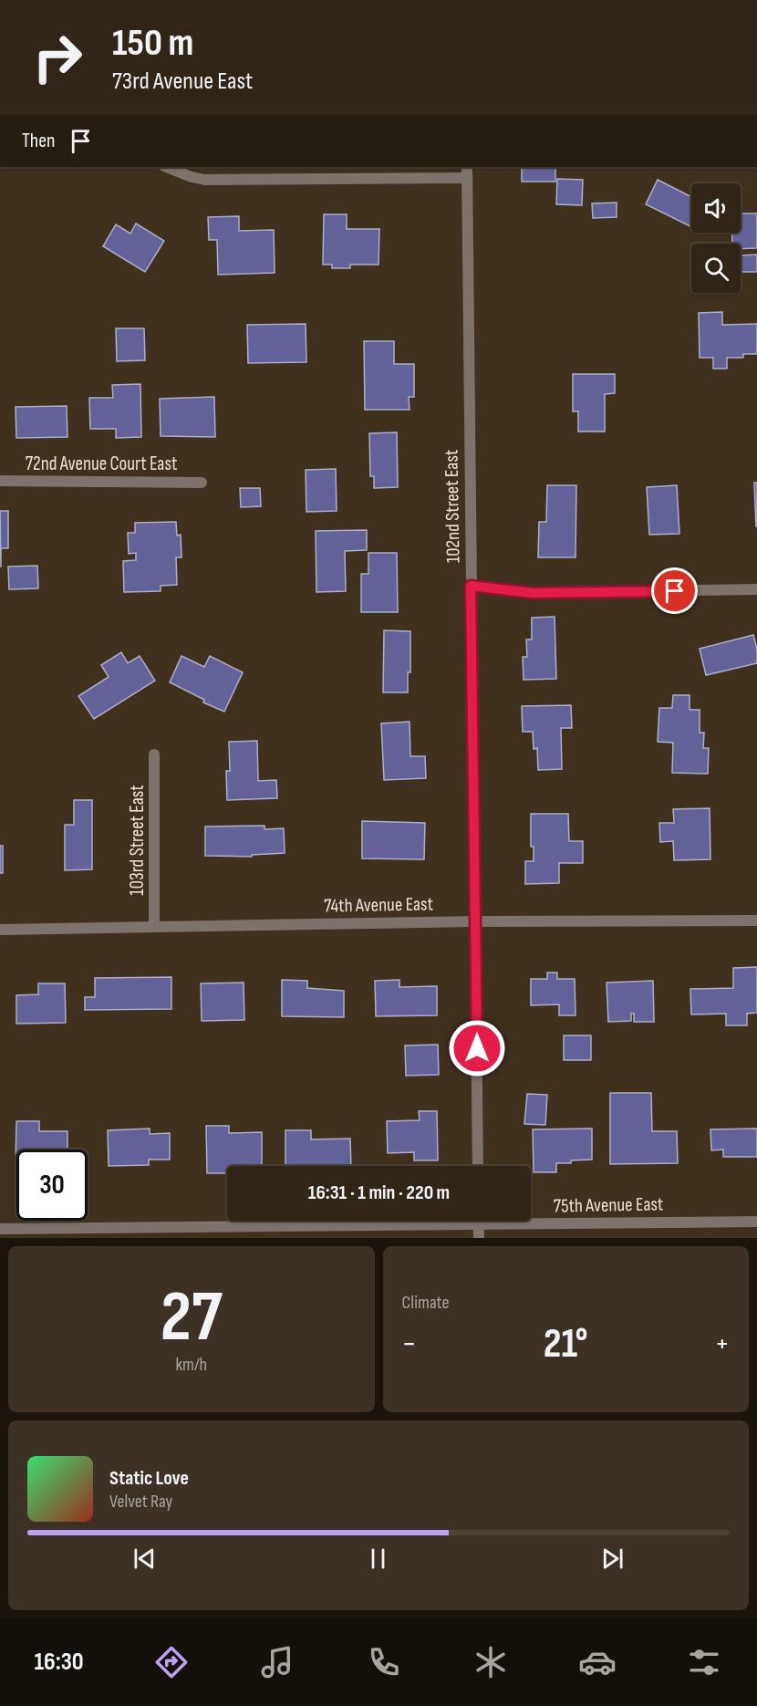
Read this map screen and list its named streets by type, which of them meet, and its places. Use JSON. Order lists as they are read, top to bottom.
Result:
{
  "streets": {
    "street": [
      "72nd Avenue Court East",
      "102nd Street East",
      "103rd Street East",
      "74th Avenue East",
      "75th Avenue East"
    ]
  },
  "crossings": [
    ["102nd Street East", "74th Avenue East"],
    ["103rd Street East", "74th Avenue East"]
  ],
  "page": {
    "turn": ["150 m", "73rd Avenue East"],
    "then": "Then",
    "limit": "30",
    "trip": "16:31 · 1 min · 220 m",
    "tile": [
      ["27", "km/h"],
      "Climate"
    ],
    "heat": ["−", "21°", "+"],
    "song": ["Static Love", "Velvet Ray"],
    "tabs": "16:30"
  }
}
